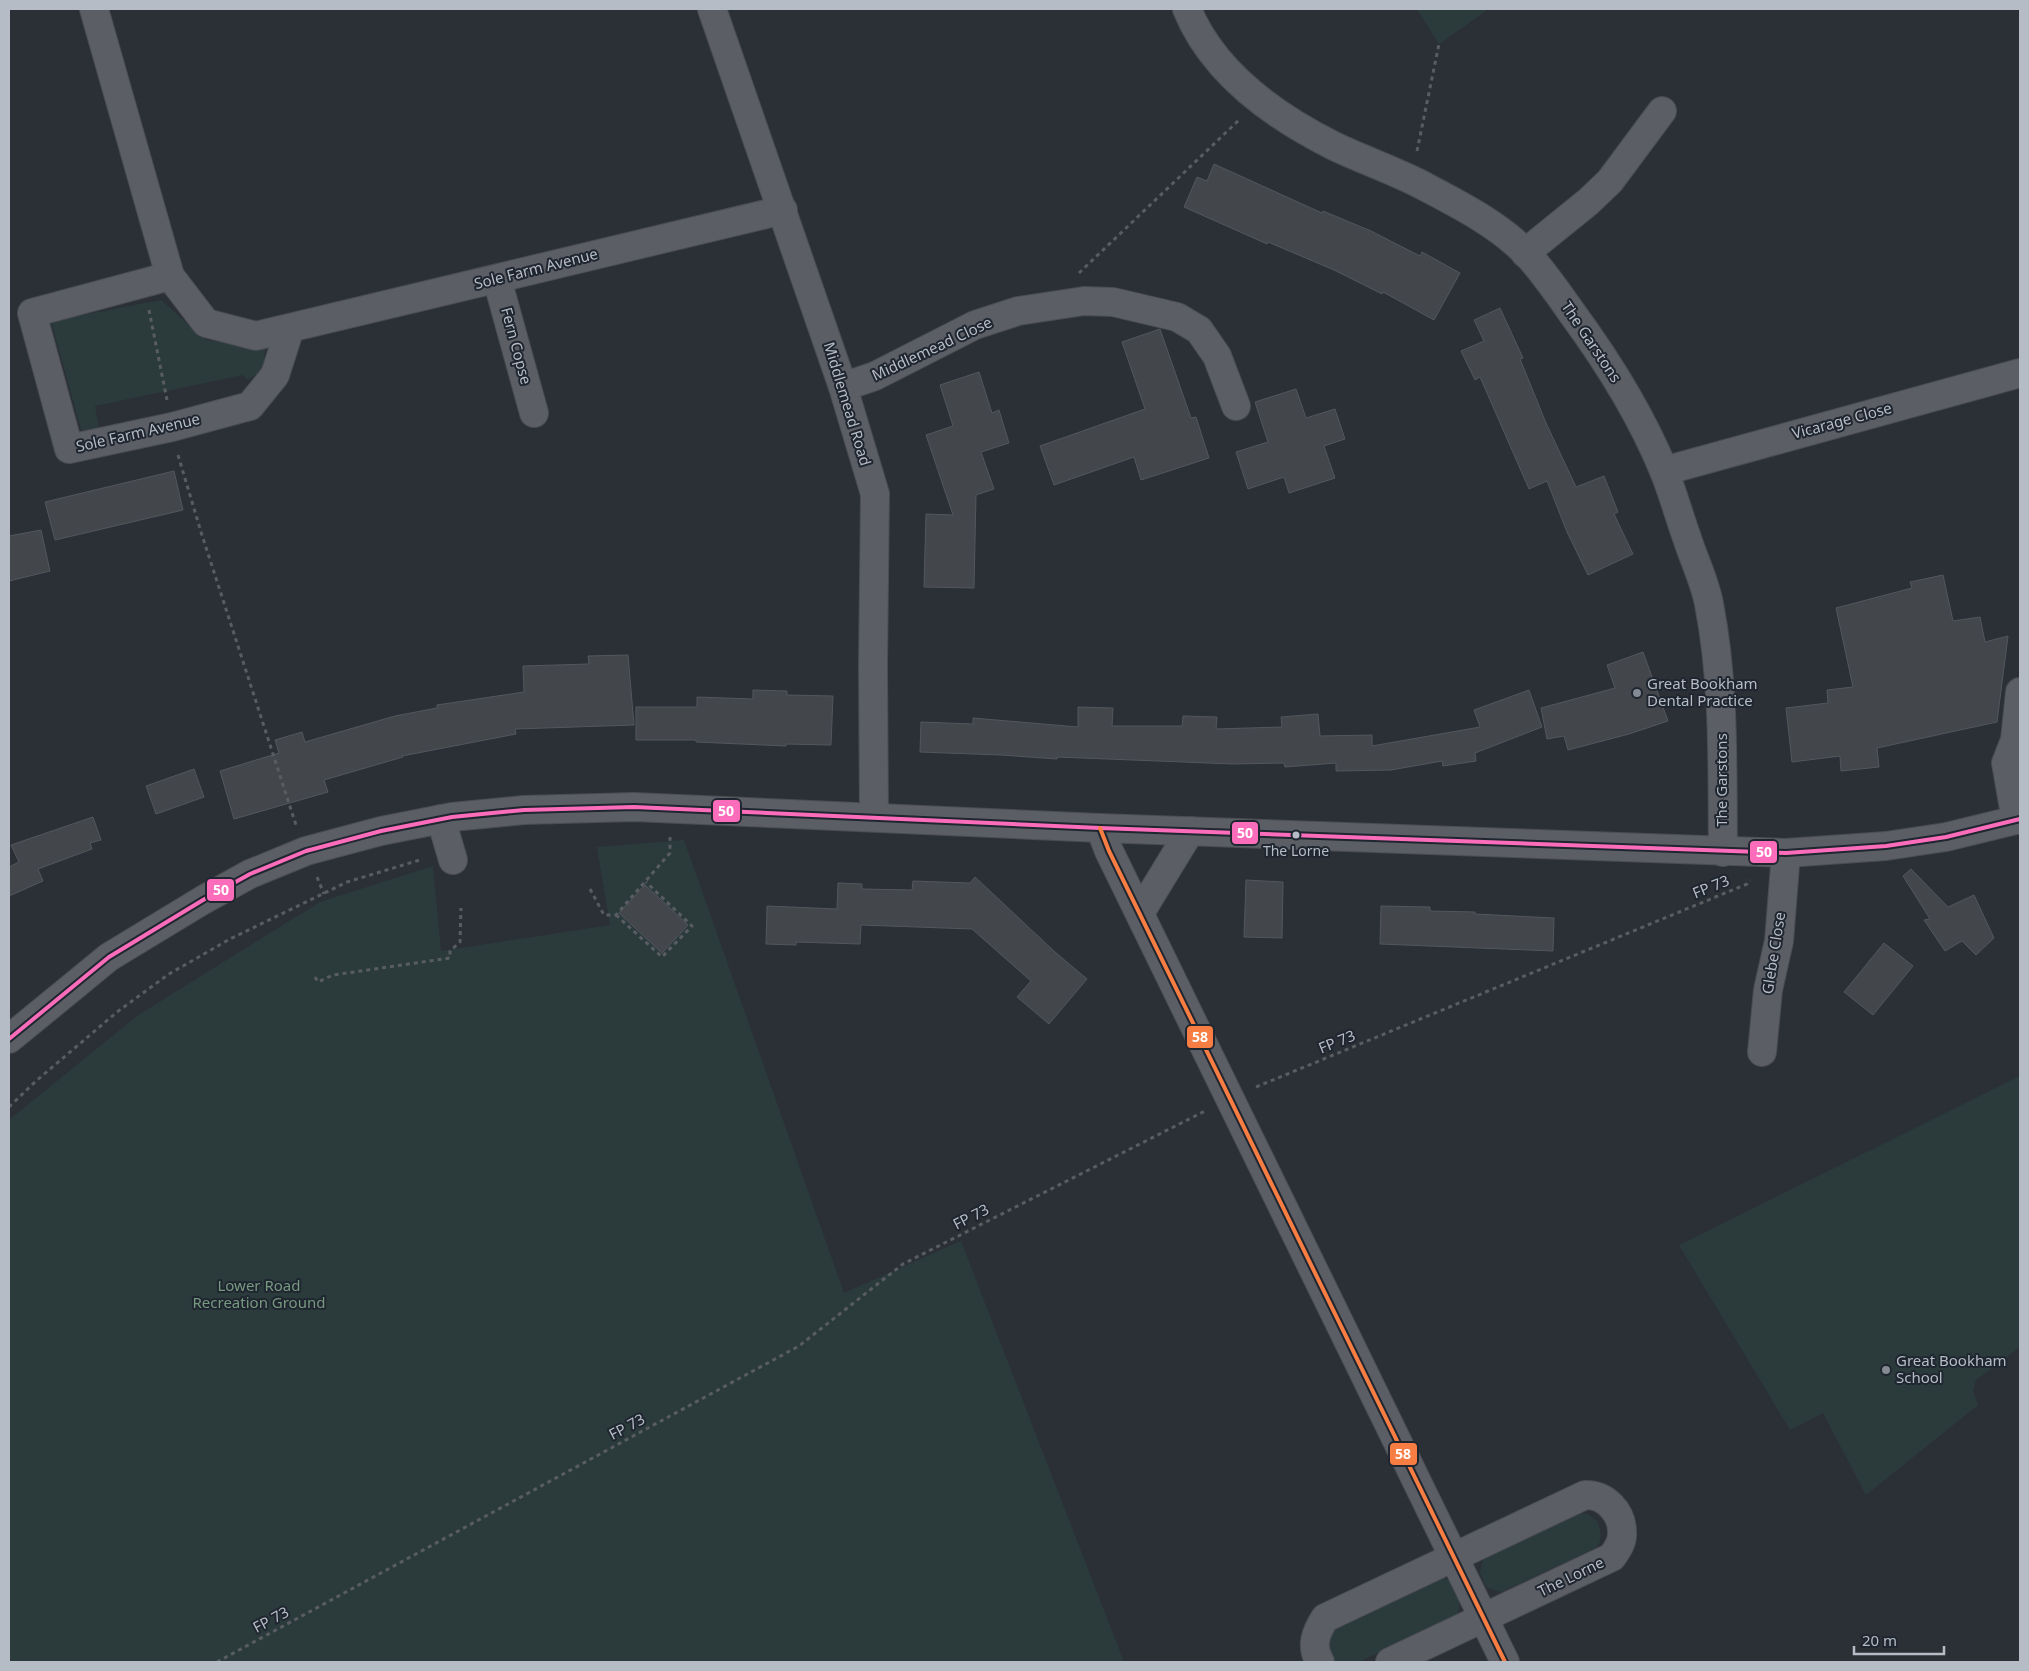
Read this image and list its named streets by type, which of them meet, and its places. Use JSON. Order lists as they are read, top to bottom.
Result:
{
  "streets": {
    "street": [
      "Sole Farm Avenue",
      "The Garstons",
      "Fern Copse",
      "Middlemead Close",
      "Middlemead Road",
      "Vicarage Close",
      "Glebe Close",
      "The Lorne"
    ],
    "path": ["FP 73"]
  },
  "crossings": [
    ["Sole Farm Avenue", "Fern Copse"],
    ["Sole Farm Avenue", "Middlemead Road"],
    ["The Garstons", "Vicarage Close"],
    ["Middlemead Close", "Middlemead Road"]
  ],
  "parks": ["Lower Road Recreation Ground"],
  "places": ["Great Bookham Dental Practice", "The Lorne", "Great Bookham School"],
  "lines": ["transit line 50", "transit line 58"],
  "scale_bar": "20 m"
}
